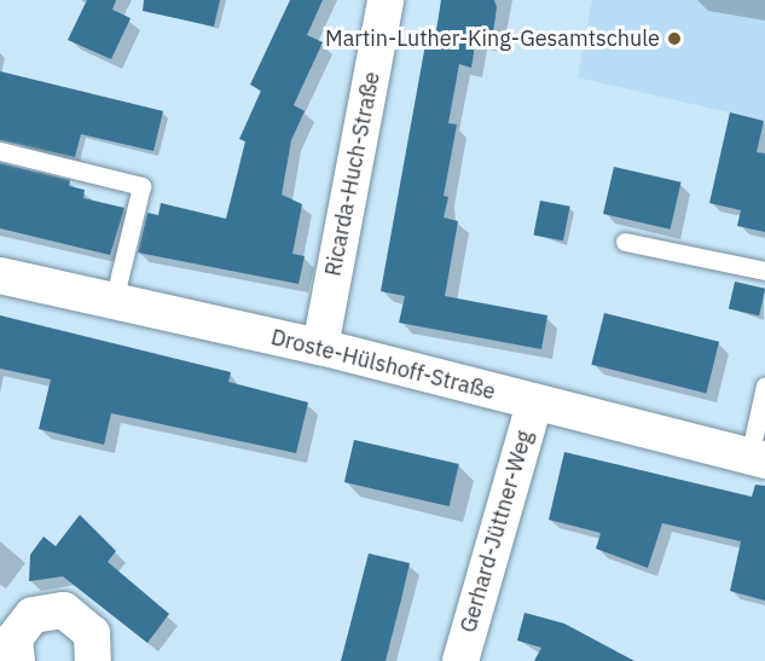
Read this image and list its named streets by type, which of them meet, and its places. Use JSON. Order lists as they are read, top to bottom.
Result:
{
  "streets": {
    "street": ["Ricarda-Huch-Straße", "Droste-Hülshoff-Straße", "Gerhard-Jüttner-Weg"]
  },
  "crossings": [
    ["Ricarda-Huch-Straße", "Droste-Hülshoff-Straße"],
    ["Droste-Hülshoff-Straße", "Gerhard-Jüttner-Weg"]
  ],
  "places": ["Martin-Luther-King-Gesamtschule"]
}
